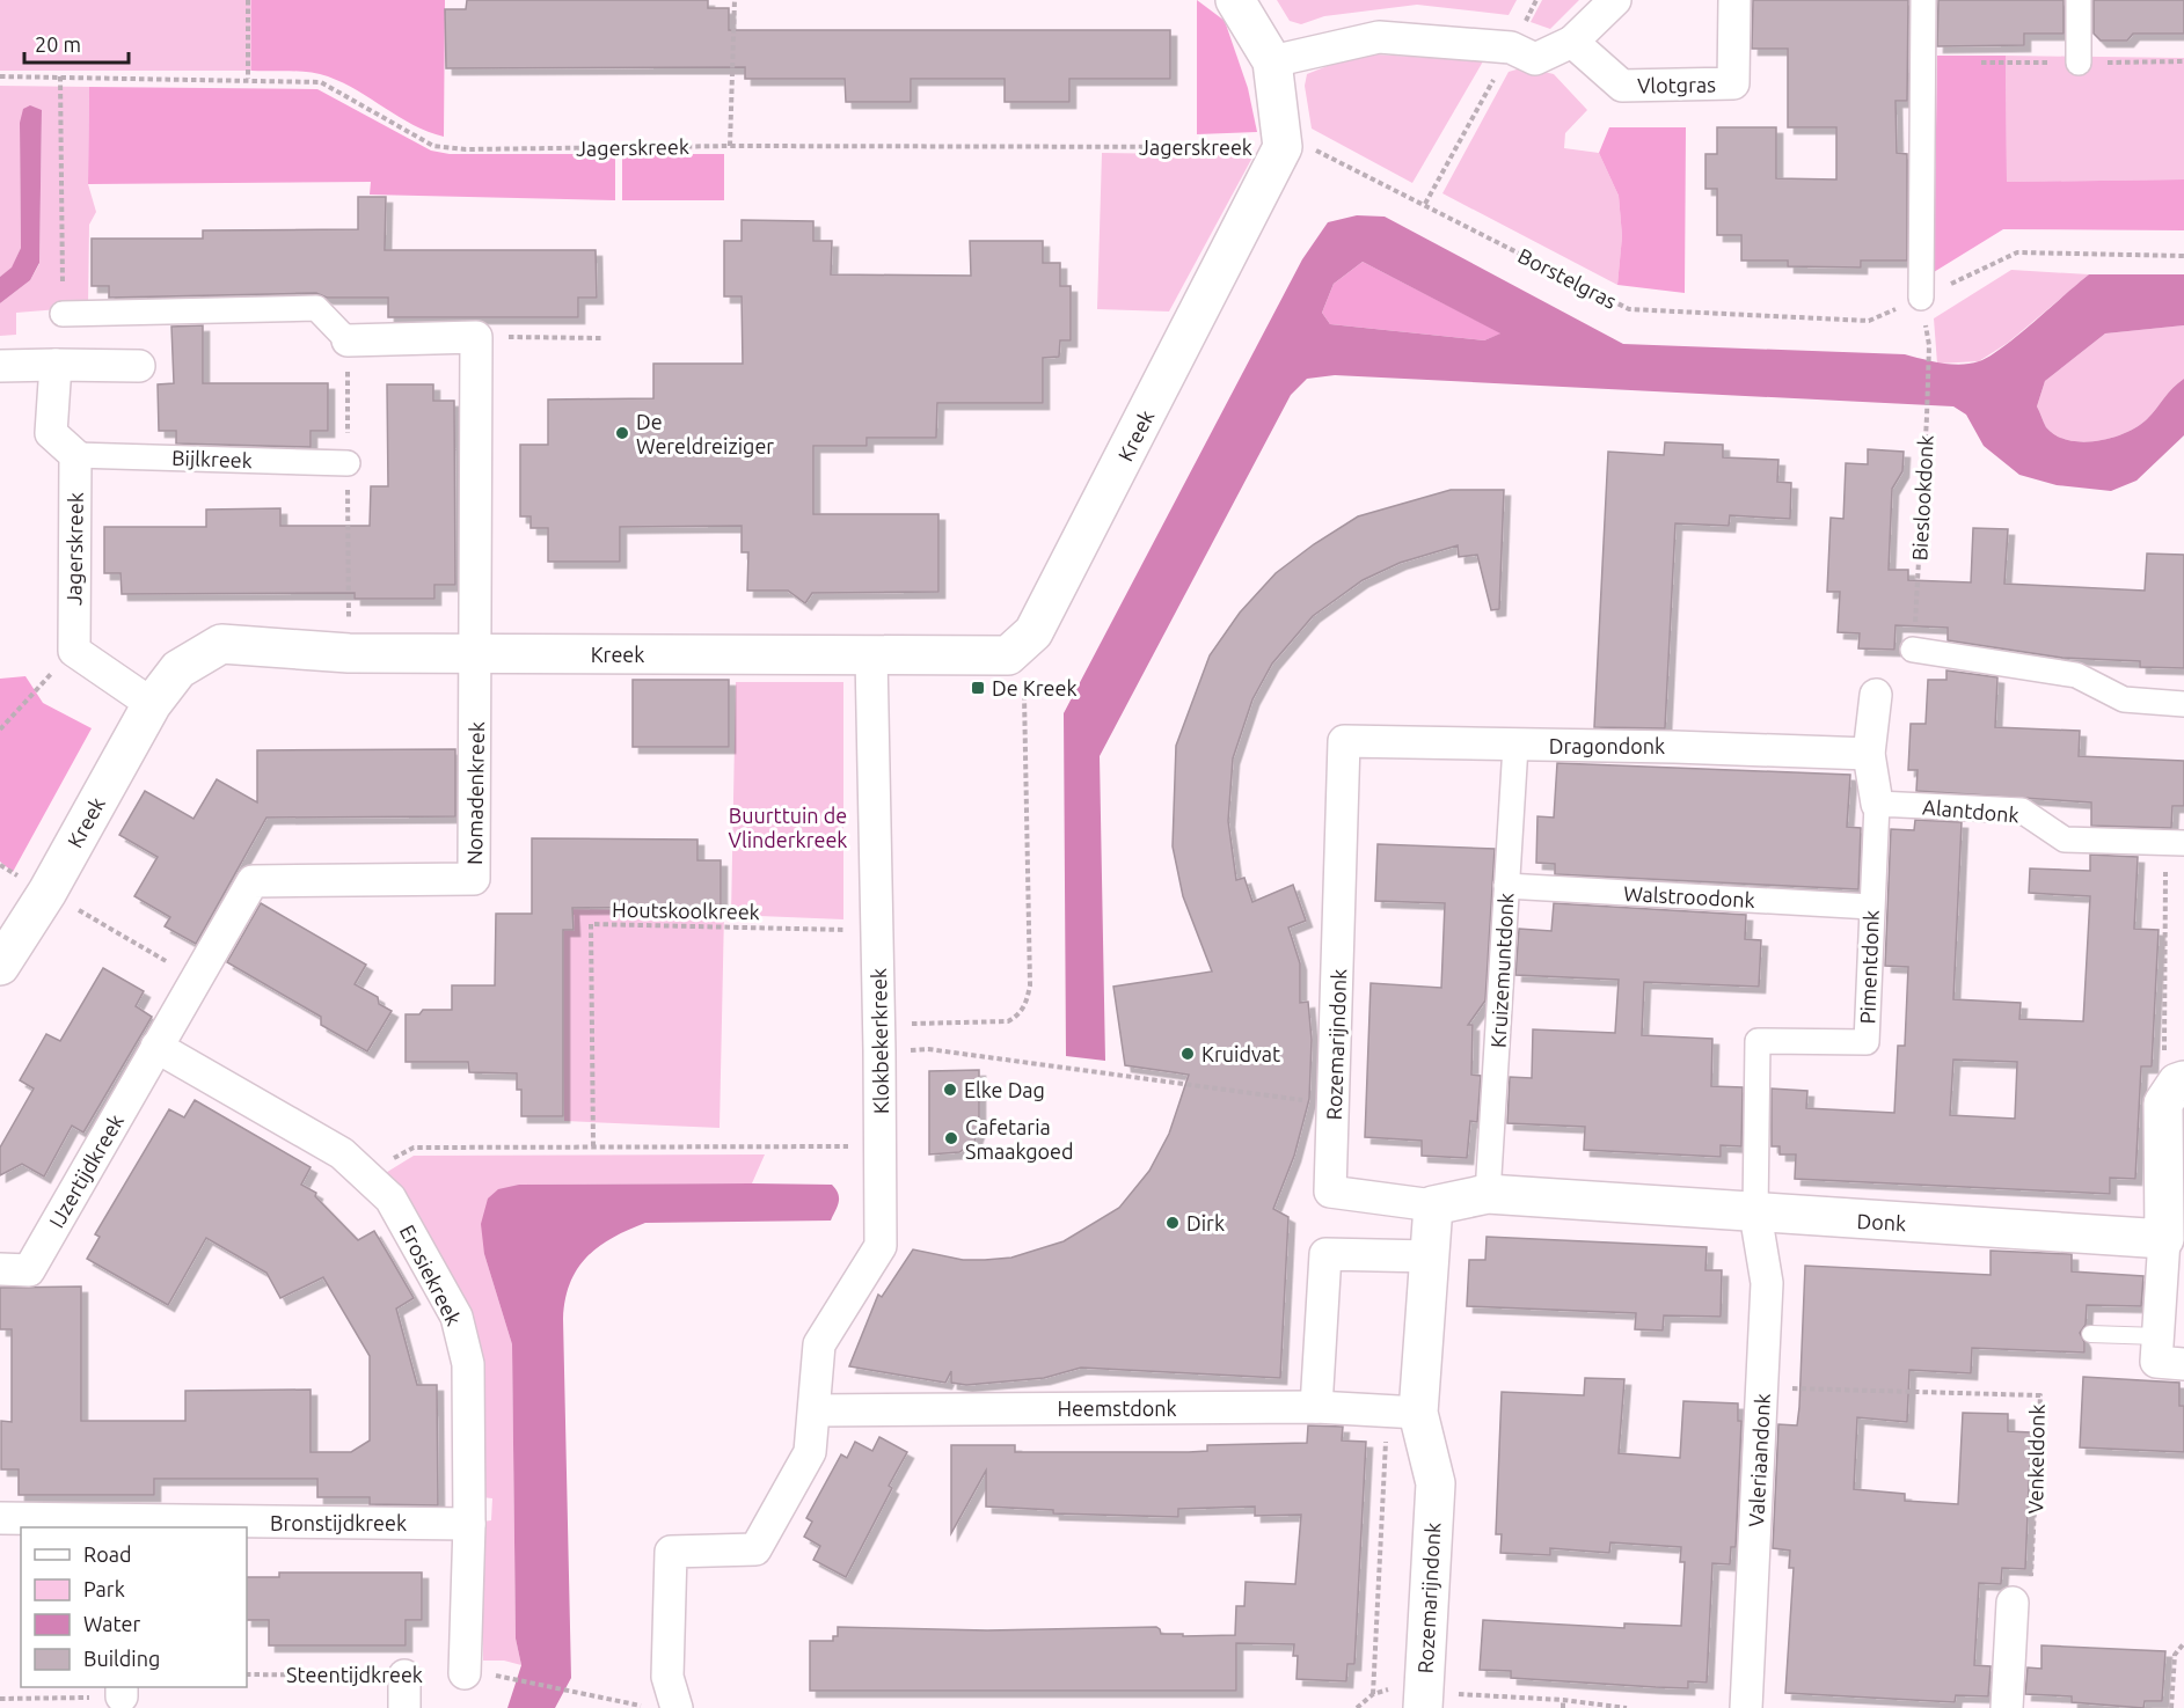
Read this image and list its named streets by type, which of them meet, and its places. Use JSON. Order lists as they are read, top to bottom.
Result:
{
  "streets": {
    "street": [
      "Vlotgras",
      "Jagerskreek",
      "Kreek",
      "Bijlkreek",
      "Dragondonk",
      "Nomadenkreek",
      "Alantdonk",
      "Walstroodonk",
      "Pimentdonk",
      "Kruizemuntdonk",
      "Klokbekerkreek",
      "Rozemarijndonk",
      "IJzertijdkreek",
      "Donk",
      "Erosiekreek",
      "Heemstdonk",
      "Valeriaandonk",
      "Bronstijdkreek"
    ],
    "path": [
      "Borstelgras",
      "Bieslookdonk",
      "Houtskoolkreek",
      "Venkeldonk",
      "Steentijdkreek"
    ]
  },
  "crossings": [
    ["Jagerskreek", "Borstelgras"],
    ["Jagerskreek", "Kreek"],
    ["Jagerskreek", "Bijlkreek"],
    ["Borstelgras", "Kreek"],
    ["Kreek", "Nomadenkreek"],
    ["Kreek", "Klokbekerkreek"],
    ["Dragondonk", "Pimentdonk"],
    ["Dragondonk", "Kruizemuntdonk"],
    ["Dragondonk", "Rozemarijndonk"],
    ["Alantdonk", "Pimentdonk"],
    ["Walstroodonk", "Pimentdonk"],
    ["Walstroodonk", "Kruizemuntdonk"],
    ["Houtskoolkreek", "Klokbekerkreek"],
    ["Pimentdonk", "Donk"],
    ["Pimentdonk", "Valeriaandonk"],
    ["Kruizemuntdonk", "Donk"],
    ["Klokbekerkreek", "Heemstdonk"],
    ["Rozemarijndonk", "Donk"],
    ["Rozemarijndonk", "Heemstdonk"],
    ["IJzertijdkreek", "Erosiekreek"],
    ["Donk", "Valeriaandonk"],
    ["Erosiekreek", "Bronstijdkreek"],
    ["Venkeldonk", "Valeriaandonk"]
  ],
  "parks": ["Buurttuin de Vlinderkreek"],
  "places": {
    "other": [
      "De Wereldreiziger",
      "Kruidvat",
      "Elke Dag",
      "Cafetaria Smaakgoed",
      "Dirk"
    ],
    "transit": ["De Kreek"]
  },
  "legend": [
    "Road",
    "Park",
    "Water",
    "Building"
  ],
  "scale_bar": "20 m"
}
